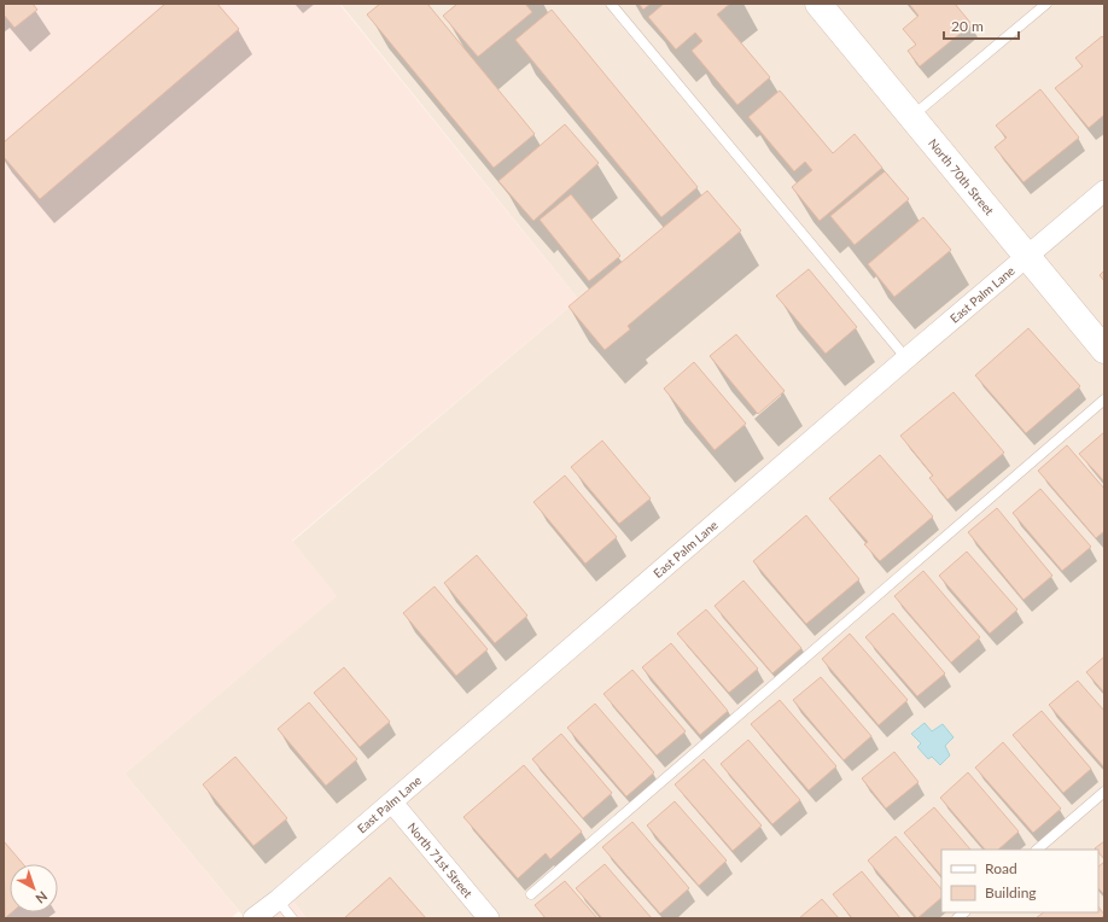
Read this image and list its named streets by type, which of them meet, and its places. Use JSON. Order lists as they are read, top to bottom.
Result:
{
  "streets": {
    "street": ["North 70th Street", "East Palm Lane", "North 71st Street"]
  },
  "crossings": [
    ["North 70th Street", "East Palm Lane"],
    ["East Palm Lane", "North 71st Street"]
  ],
  "legend": ["Road", "Building"],
  "scale_bar": "20 m",
  "north": "bottom right"
}
